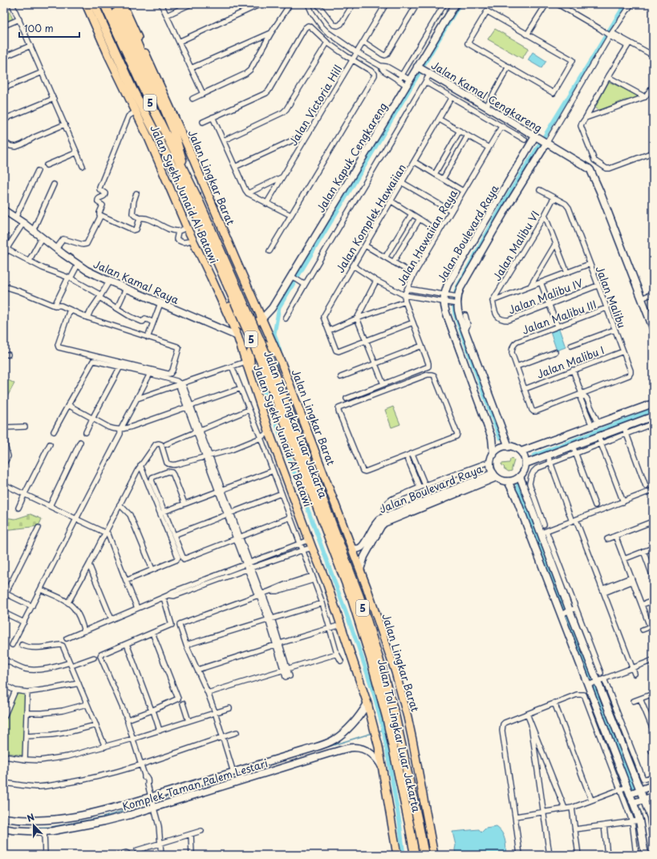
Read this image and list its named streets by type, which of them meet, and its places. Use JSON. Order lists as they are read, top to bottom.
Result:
{
  "streets": {
    "highway": ["5", "Jalan Tol Lingkar Luar Jakarta"],
    "main road": ["Jalan Lingkar Barat", "Jalan Syekh Junaid Al Batawi"],
    "street": [
      "Jalan Kamal Cengkareng",
      "Jalan Victoria Hill",
      "Jalan Kapuk Cengkareng",
      "Jalan Komplek Hawaiian",
      "Jalan Boulevard Raya",
      "Jalan Hawaiian Raya",
      "Jalan Malibu VI",
      "Jalan Kamal Raya",
      "Jalan Malibu IV",
      "Jalan Malibu",
      "Jalan Malibu III",
      "Jalan Malibu I",
      "Komplek Taman Palem Lestari"
    ]
  },
  "crossings": [
    ["Jalan Kamal Cengkareng", "Jalan Kapuk Cengkareng"],
    ["Jalan Kamal Cengkareng", "Jalan Boulevard Raya"],
    ["Jalan Kapuk Cengkareng", "Jalan Lingkar Barat"],
    ["Jalan Lingkar Barat", "Jalan Boulevard Raya"],
    ["Jalan Syekh Junaid Al Batawi", "Jalan Kamal Raya"],
    ["Jalan Syekh Junaid Al Batawi", "Komplek Taman Palem Lestari"],
    ["Jalan Malibu VI", "Jalan Malibu IV"],
    ["Jalan Malibu VI", "Jalan Malibu"],
    ["Jalan Malibu IV", "Jalan Malibu"],
    ["Jalan Malibu", "Jalan Malibu III"],
    ["Jalan Malibu", "Jalan Malibu I"]
  ],
  "scale_bar": "100 m",
  "north": "top"
}
